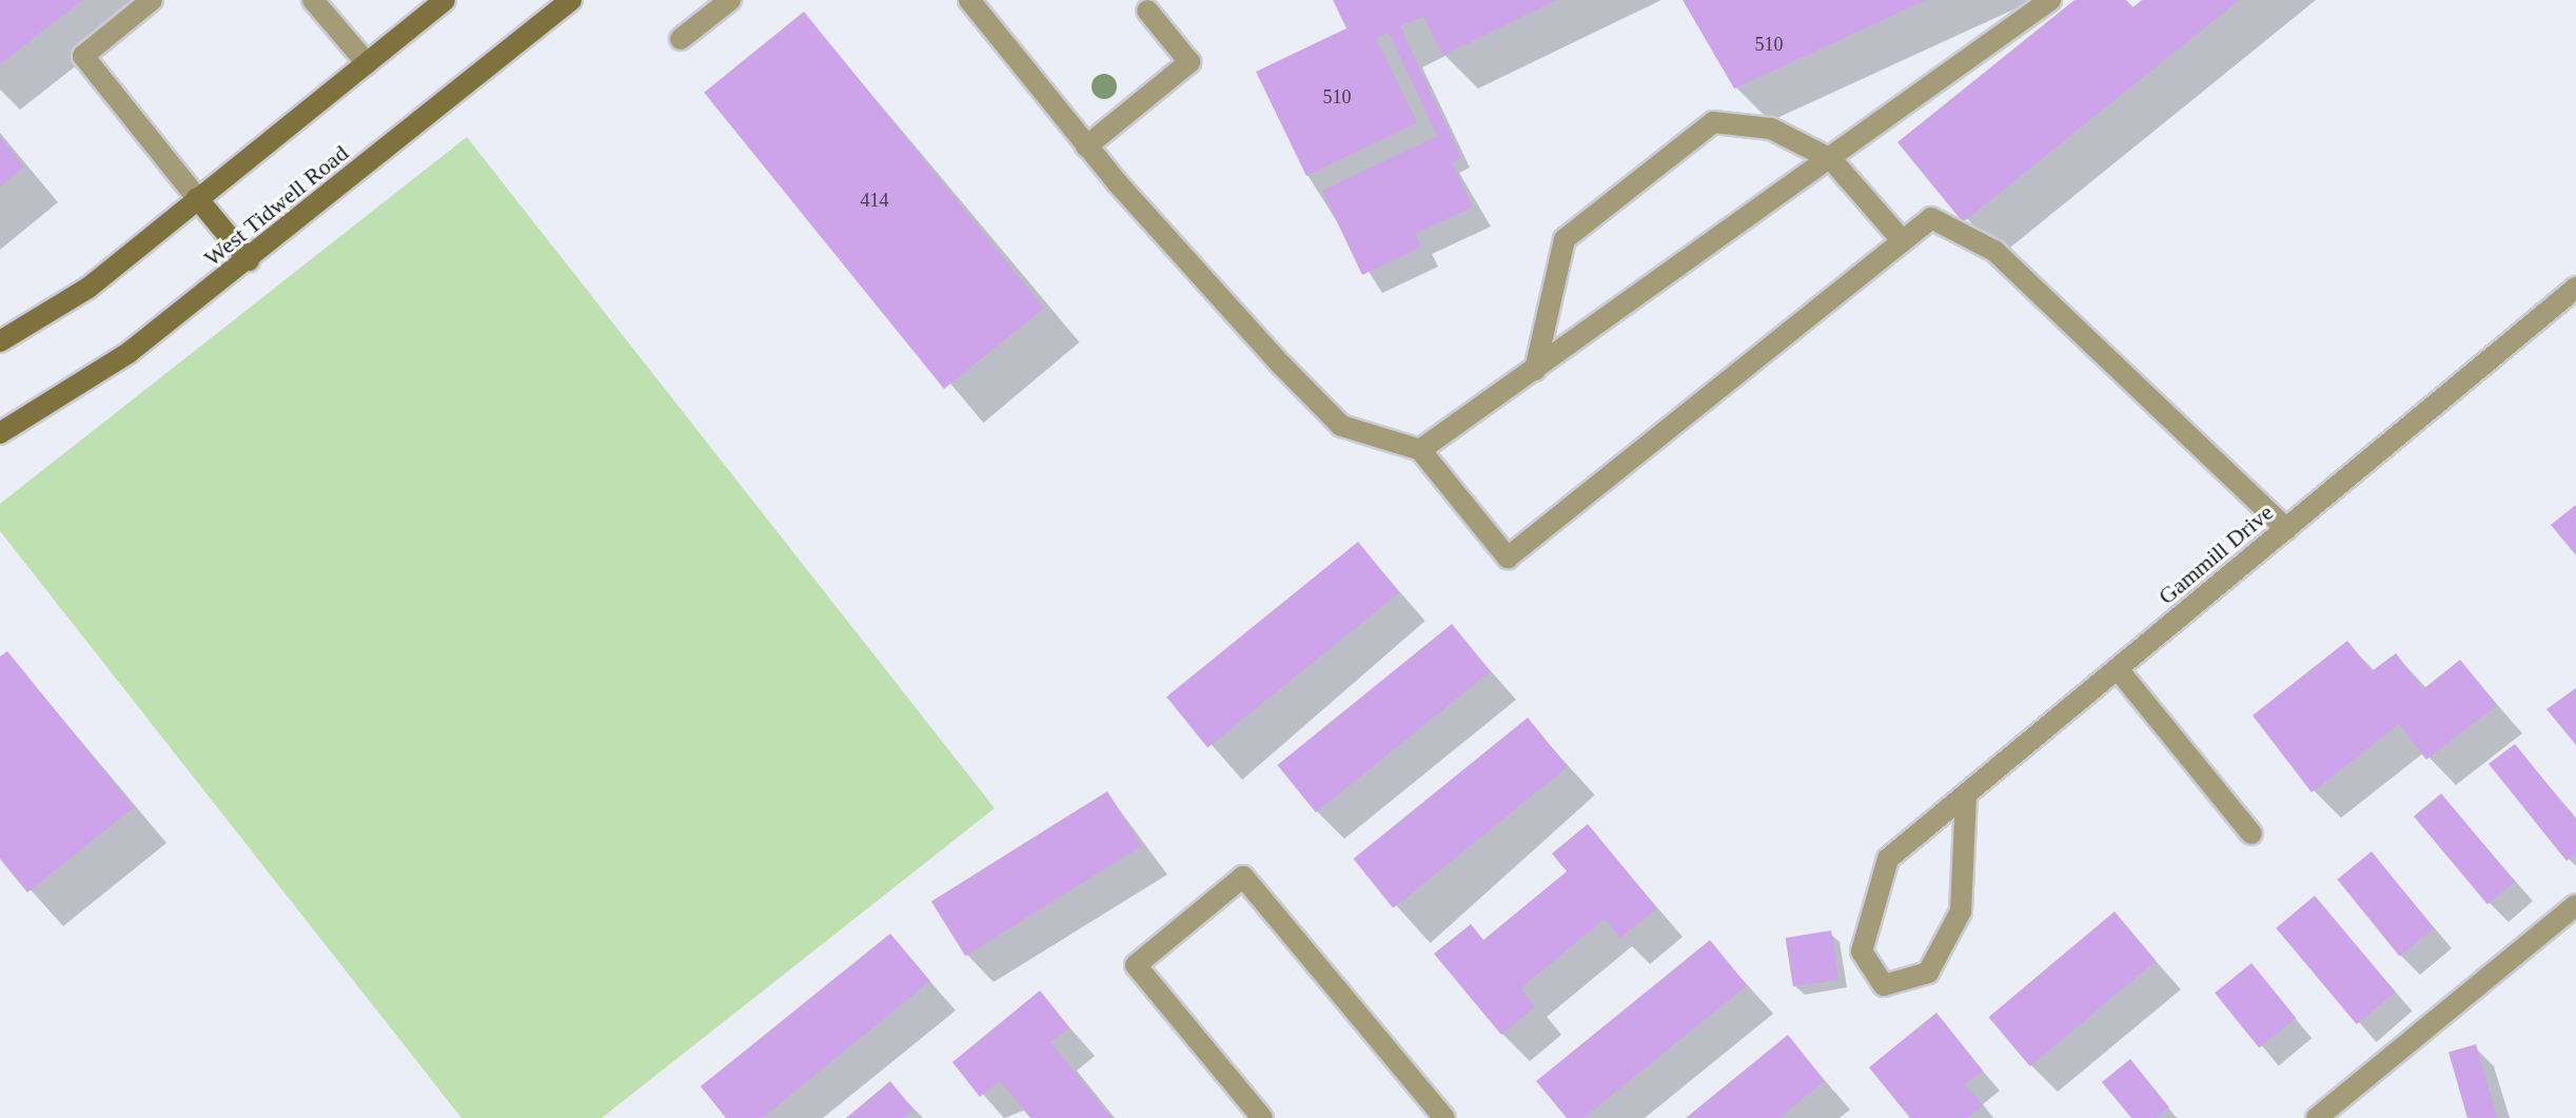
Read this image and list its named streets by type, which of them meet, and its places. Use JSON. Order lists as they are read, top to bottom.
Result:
{
  "streets": {
    "main road": ["West Tidwell Road"],
    "street": ["Gammill Drive"]
  },
  "house_numbers": ["510", "510", "414"]
}
